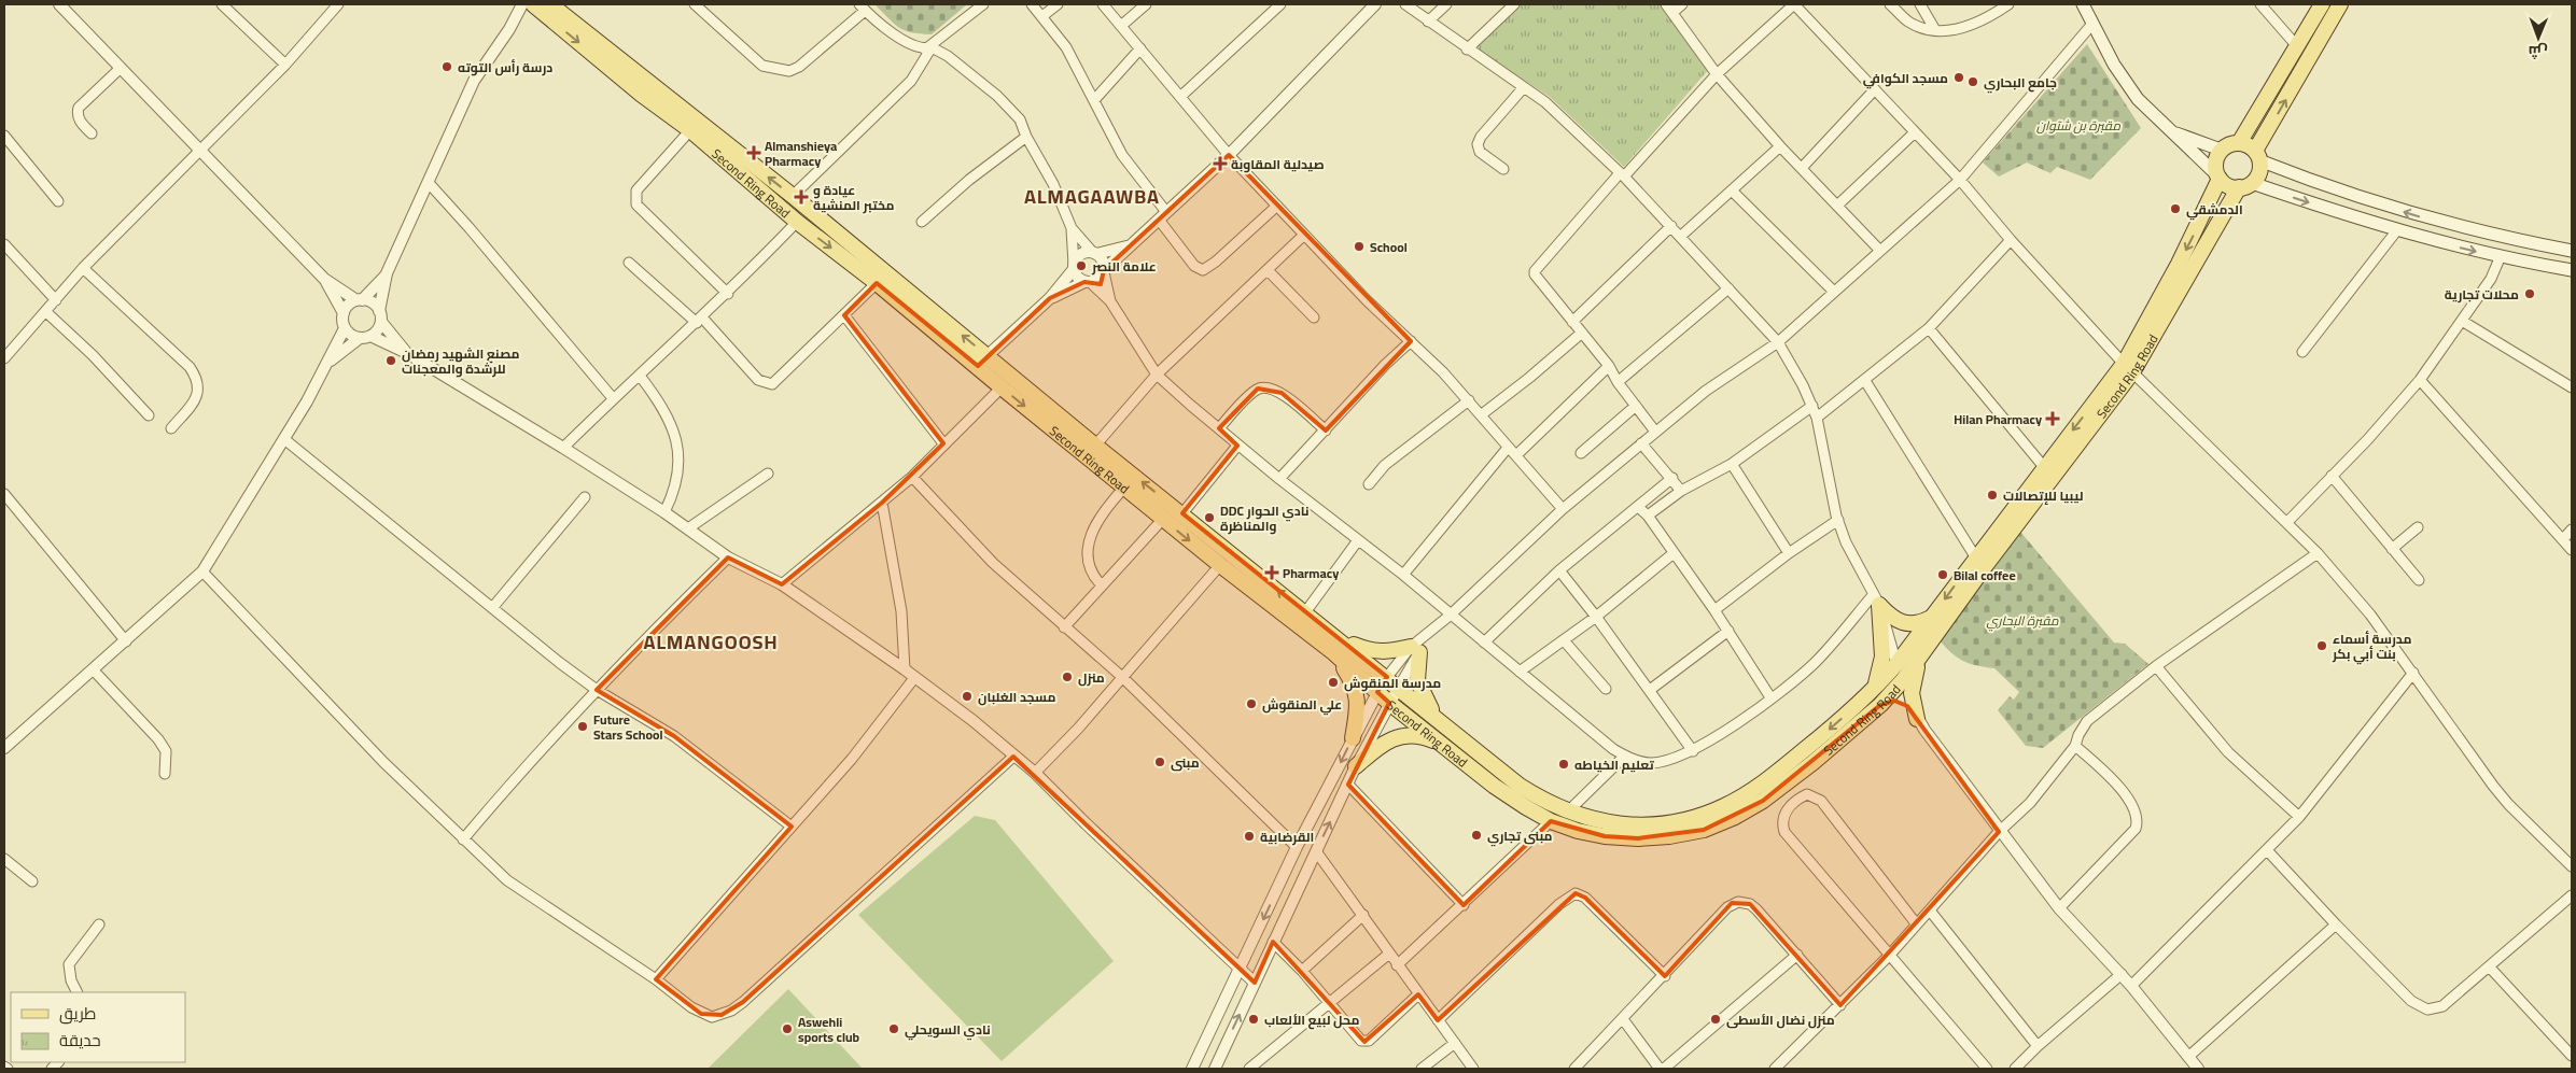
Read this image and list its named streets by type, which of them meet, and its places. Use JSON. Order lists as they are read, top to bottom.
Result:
{
  "streets": {
    "main road": ["Second Ring Road"]
  },
  "districts": ["ALMAGAAWBA", "ALMANGOOSH"],
  "parks": ["مقبرة بن شتوان", "مقبرة البحاري"],
  "places": {
    "other": [
      "درسة رأس التوته",
      "مسجد الكوافي",
      "جامع البحاري",
      "الدمشقي",
      "School",
      "علامة النصر",
      "محلات تجارية",
      "مصنع الشهيد رمضان للرشدة والمعجنات",
      "ليبيا للإتصالات",
      "DDC نادي الحوار والمناظرة",
      "Bilal coffee",
      "مدرسة أسماء بنت أبي بكر",
      "منزل",
      "مدرسة المنقوش",
      "مسجد الغلبان",
      "علي المنقوش",
      "Future Stars School",
      "مبنى",
      "تعليم الخياطه",
      "مبنى تجاري",
      "القرضابية",
      "محل لبيع الألعاب",
      "منزل نضال الأسطى",
      "Aswehli sports club",
      "نادي السويحلي"
    ],
    "health": [
      "Almanshieya Pharmacy",
      "صيدلية المقاوبة",
      "عيادة و مختبر المنشية",
      "Hilan Pharmacy",
      "Pharmacy"
    ]
  },
  "legend": ["طريق", "حديقة"],
  "north": "bottom"
}
